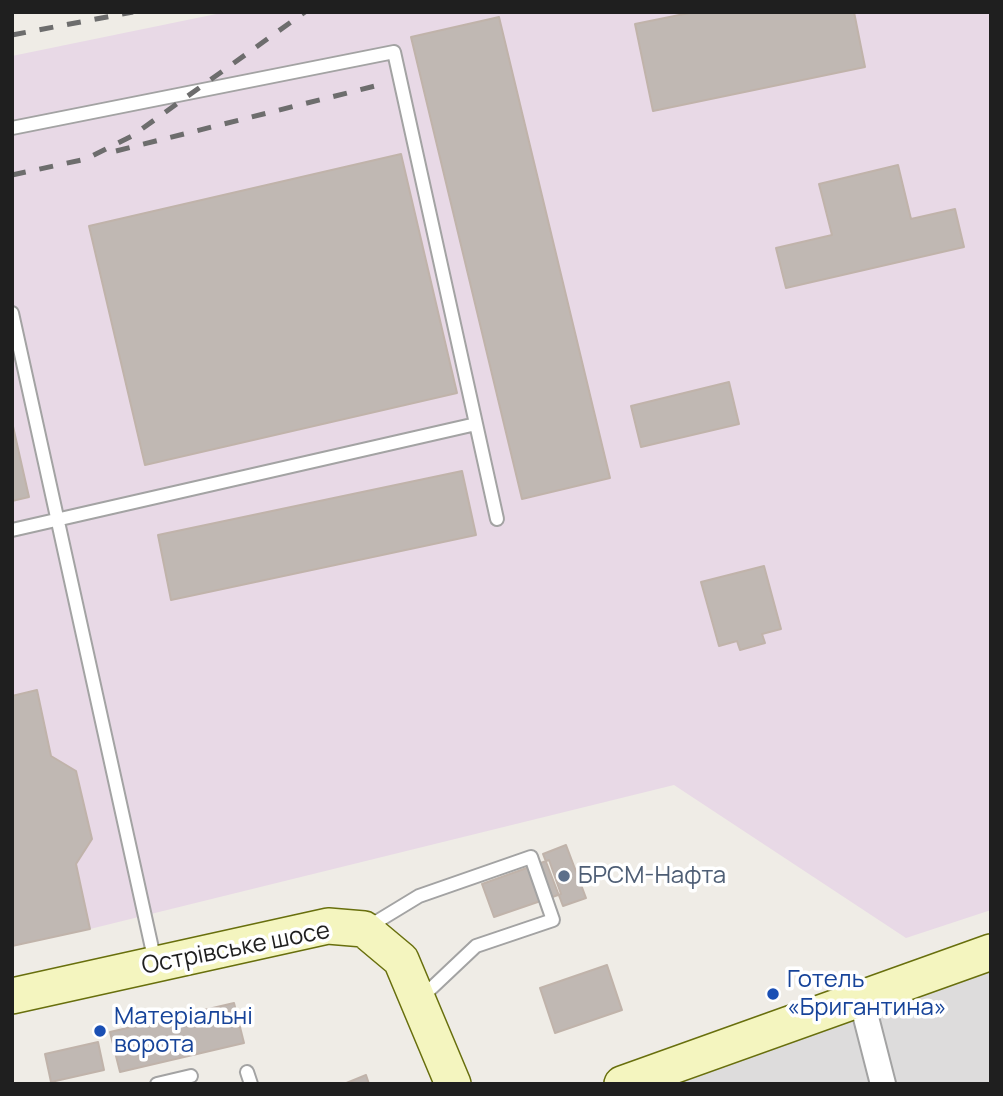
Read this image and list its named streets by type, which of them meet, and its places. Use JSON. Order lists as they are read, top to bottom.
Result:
{
  "streets": {
    "street": ["Острівське шосе"]
  },
  "places": ["БРСМ-Нафта", "Готель «Бригантина»", "Матеріальні ворота"]
}
